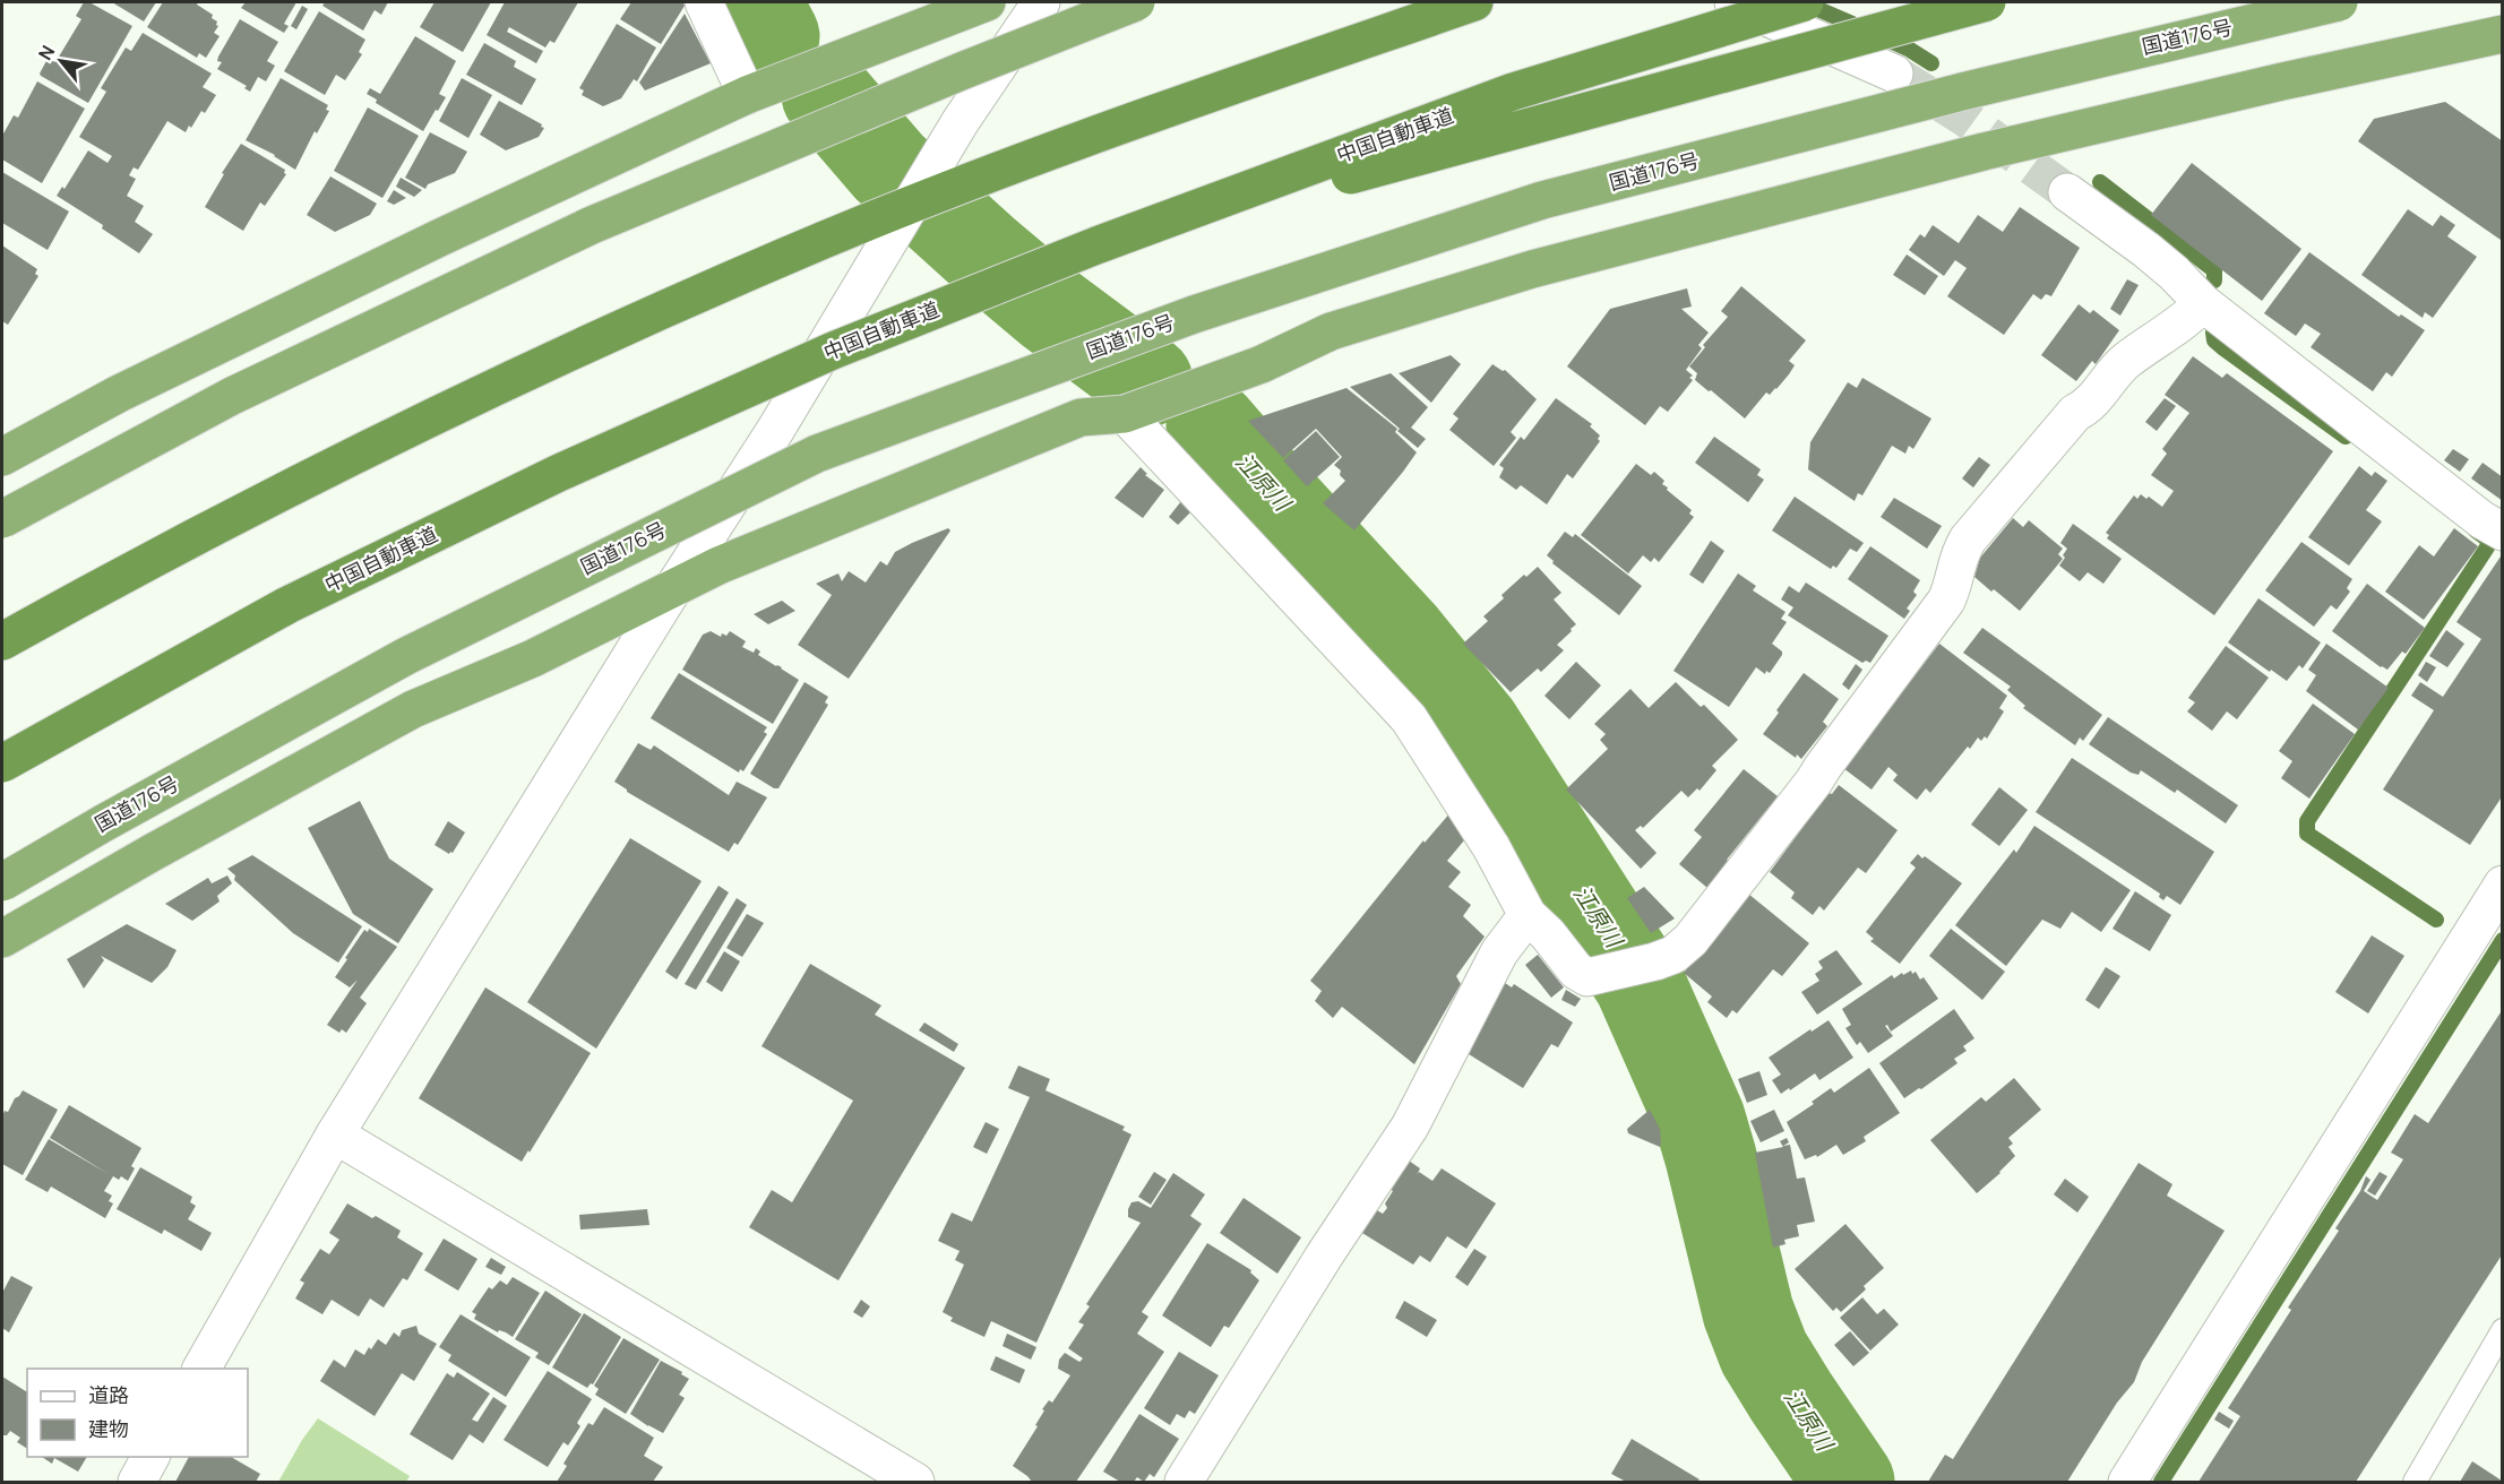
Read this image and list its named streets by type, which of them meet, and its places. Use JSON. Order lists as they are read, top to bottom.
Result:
{
  "streets": {
    "highway": ["国道176号", "中国自動車道"]
  },
  "water": ["江原川"],
  "legend": ["道路", "建物"],
  "north": "top left"
}
